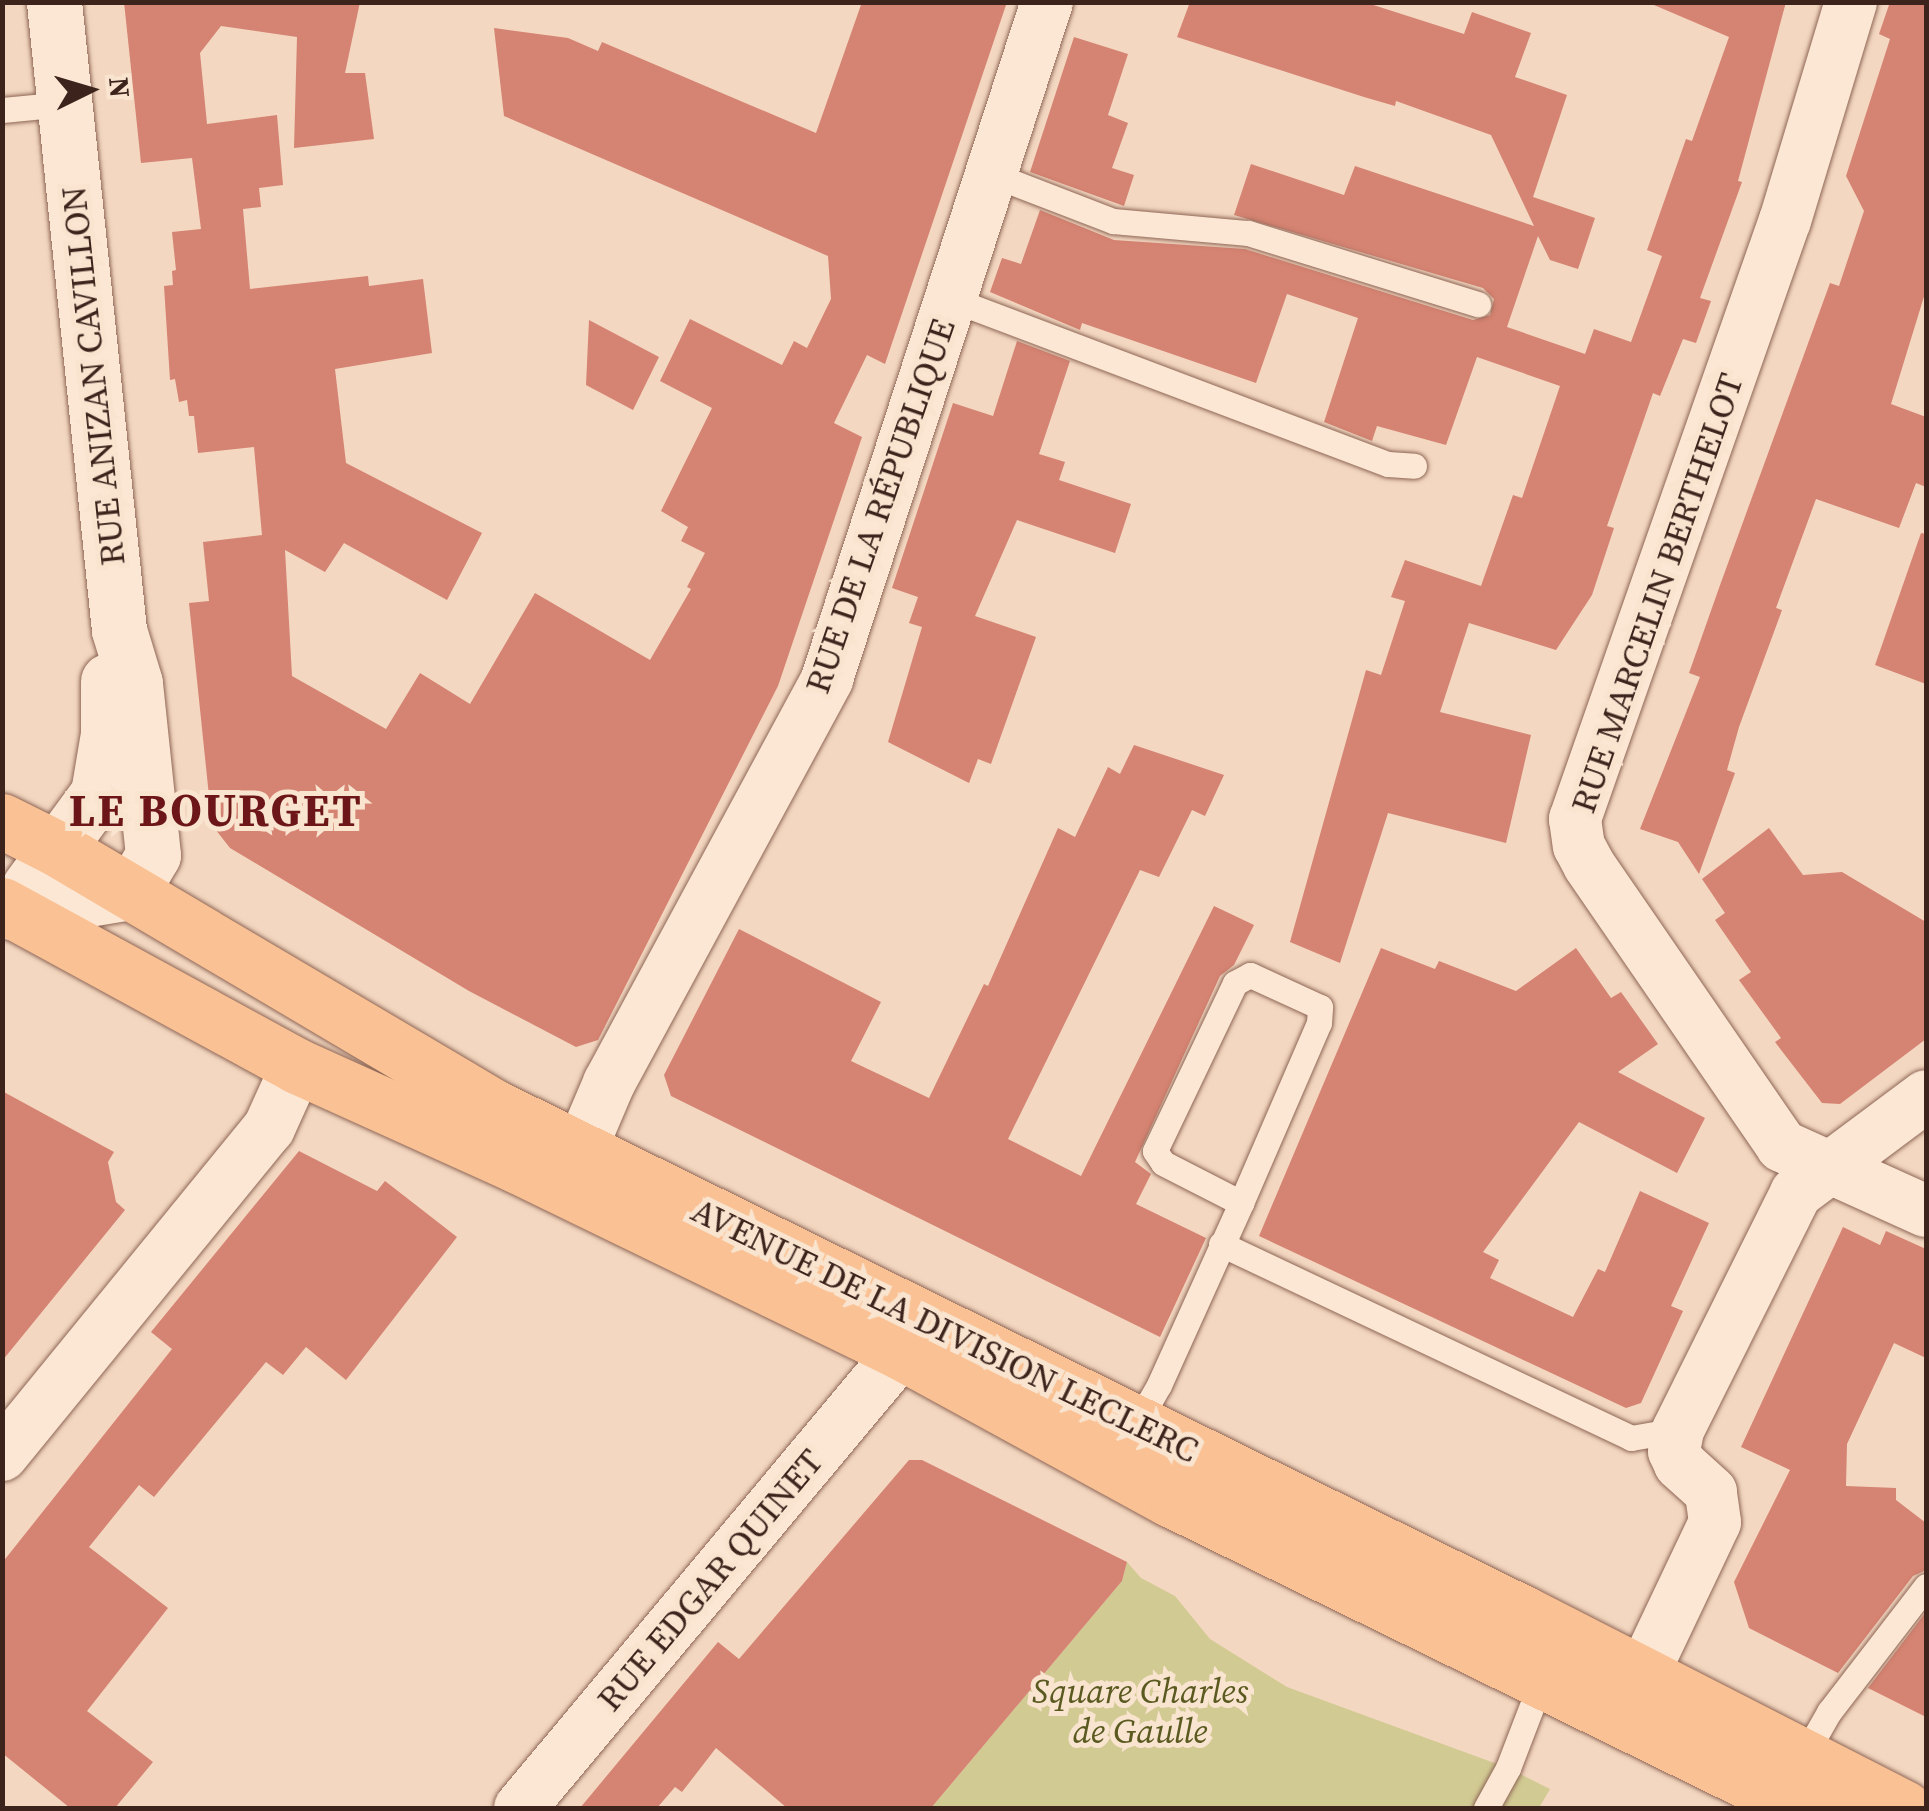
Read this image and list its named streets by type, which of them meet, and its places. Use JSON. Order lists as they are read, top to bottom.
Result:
{
  "streets": {
    "main road": ["AVENUE DE LA DIVISION LECLERC"],
    "street": [
      "RUE ANIZAN CAVILLON",
      "RUE DE LA RÉPUBLIQUE",
      "RUE MARCELIN BERTHELOT",
      "RUE EDGAR QUINET"
    ]
  },
  "crossings": [
    ["RUE ANIZAN CAVILLON", "AVENUE DE LA DIVISION LECLERC"],
    ["RUE DE LA RÉPUBLIQUE", "AVENUE DE LA DIVISION LECLERC"],
    ["AVENUE DE LA DIVISION LECLERC", "RUE EDGAR QUINET"]
  ],
  "districts": ["LE BOURGET"],
  "parks": ["Square Charles de Gaulle"],
  "north": "right"
}
